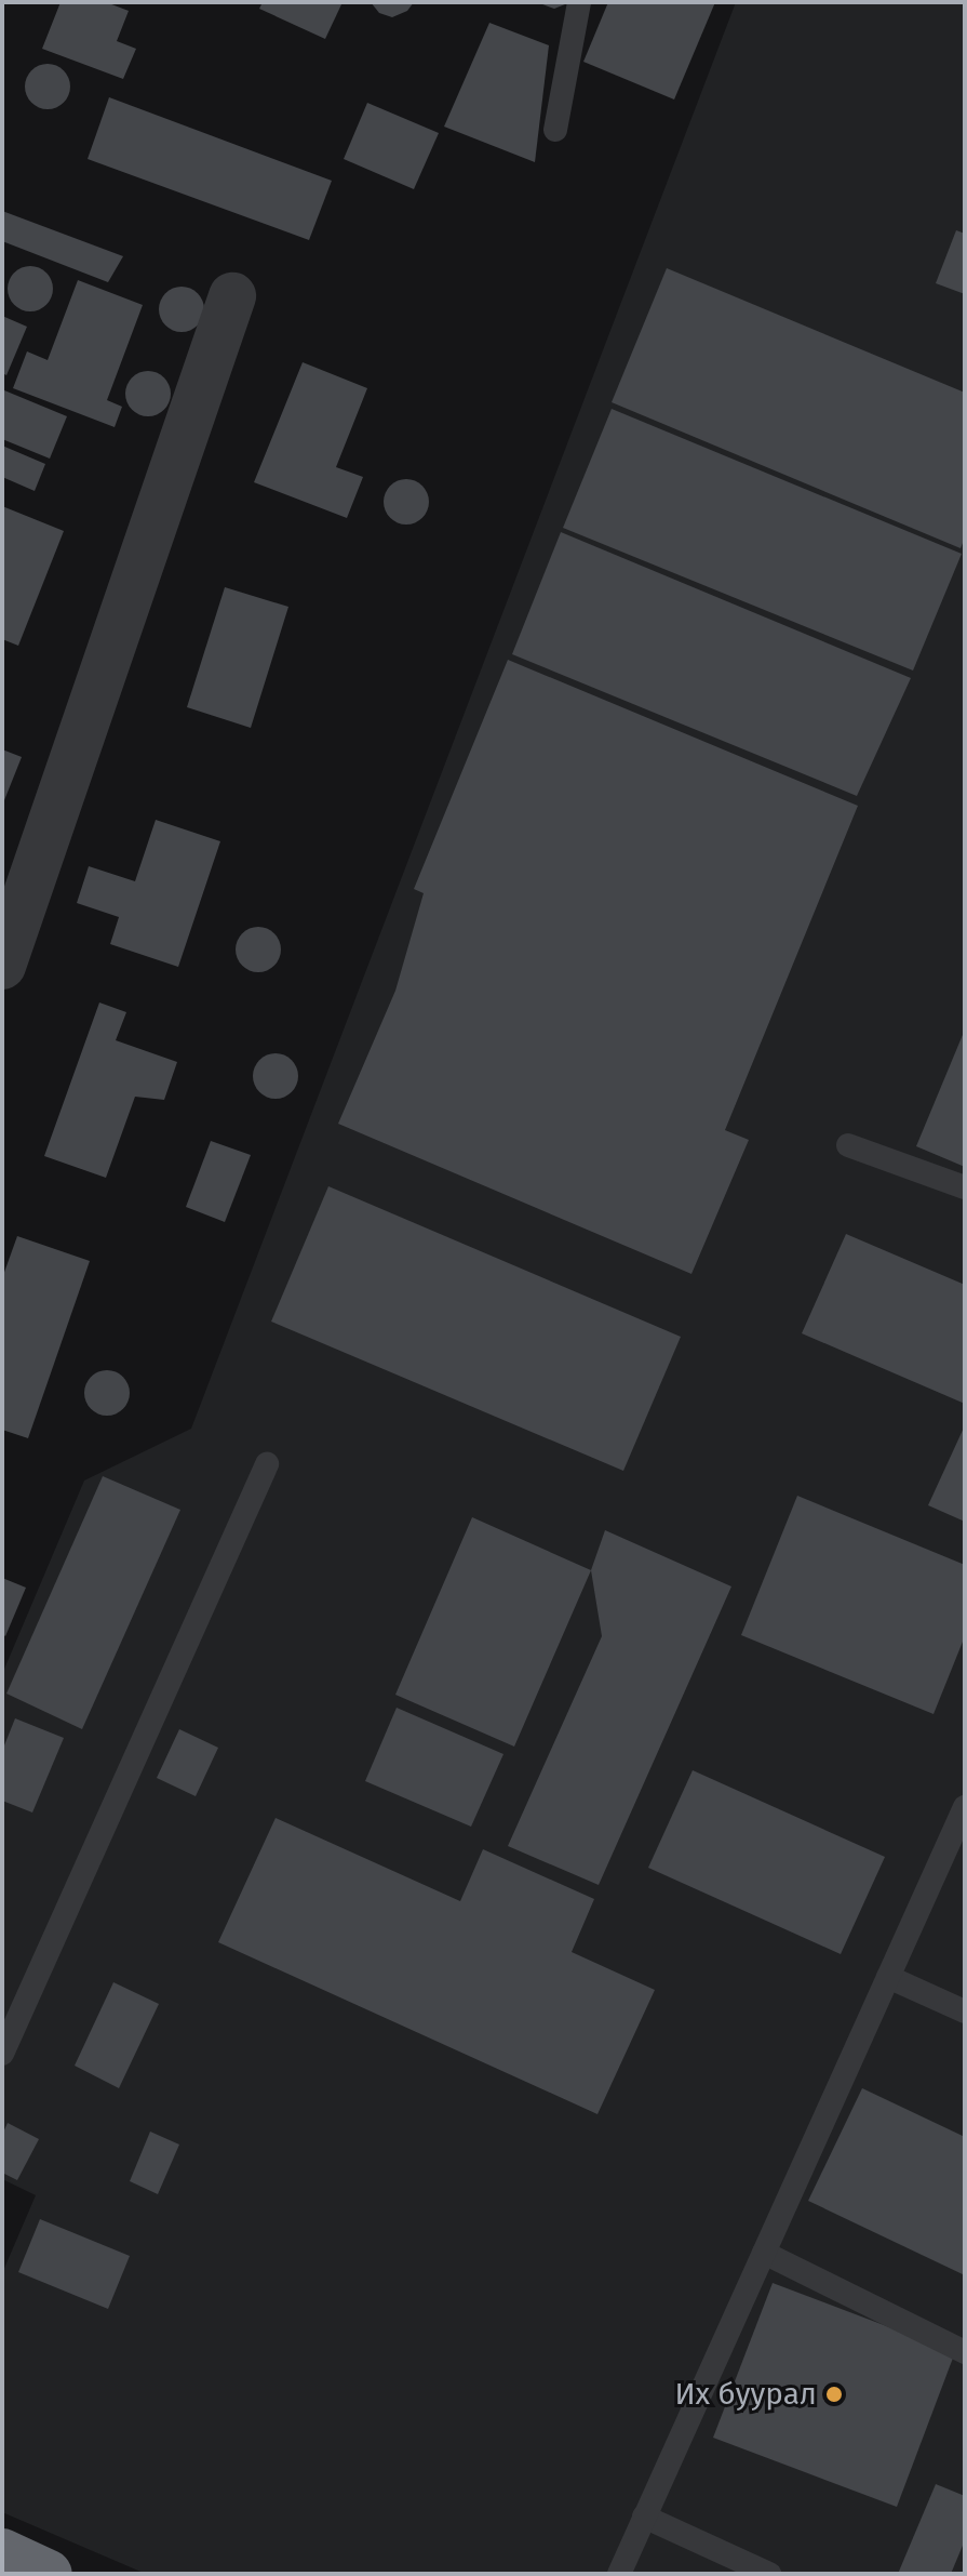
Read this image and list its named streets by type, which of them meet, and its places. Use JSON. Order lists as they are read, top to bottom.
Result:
{
  "places": ["Их буурал"]
}
